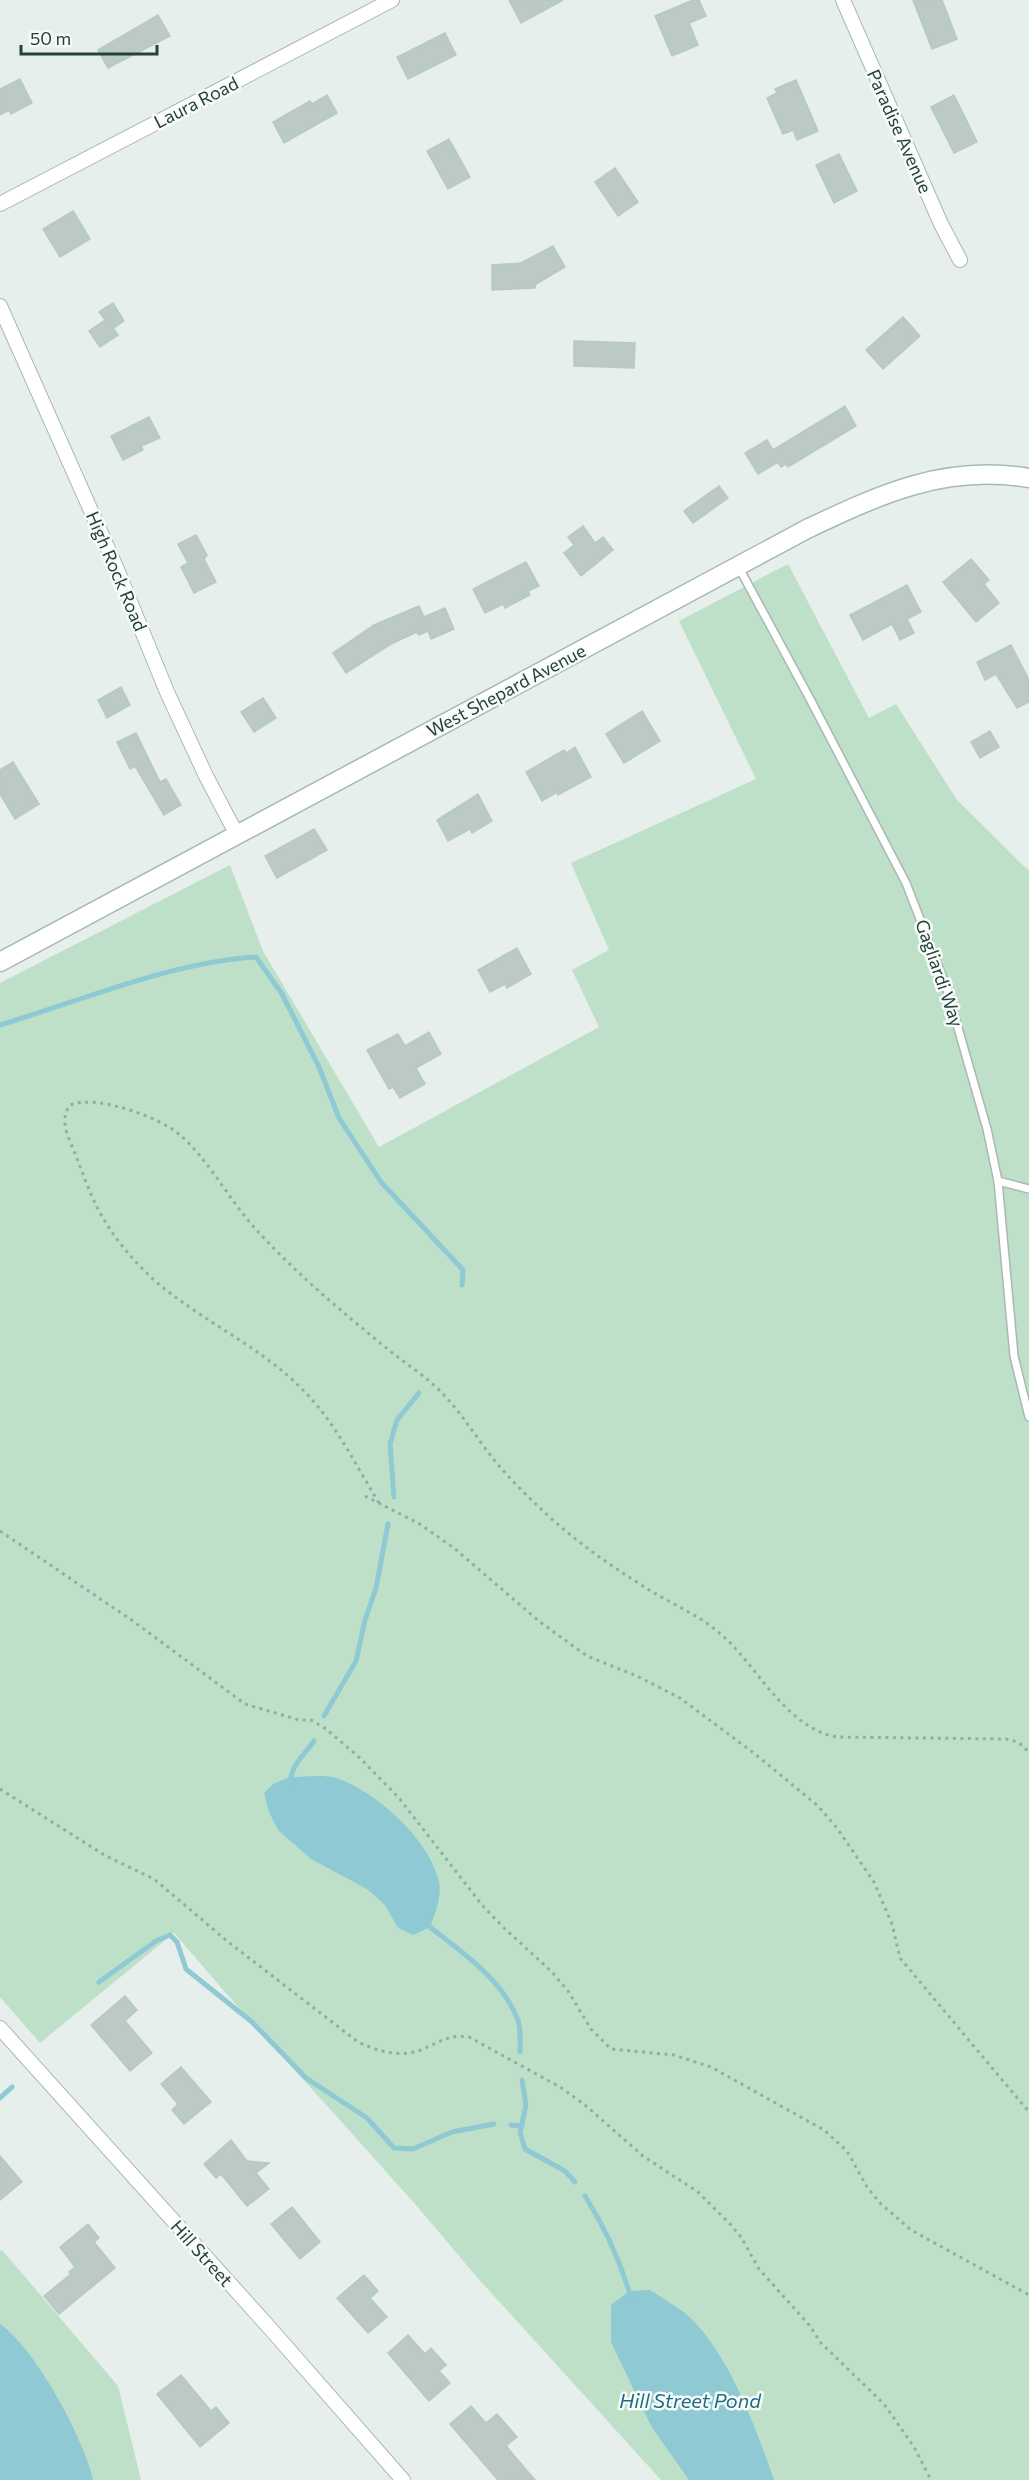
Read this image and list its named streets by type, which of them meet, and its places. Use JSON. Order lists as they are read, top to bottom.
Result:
{
  "streets": {
    "street": [
      "Laura Road",
      "Paradise Avenue",
      "High Rock Road",
      "West Shepard Avenue",
      "Hill Street"
    ],
    "lane": ["Gagliardi Way"]
  },
  "crossings": [
    ["High Rock Road", "West Shepard Avenue"],
    ["West Shepard Avenue", "Gagliardi Way"]
  ],
  "water": ["Hill Street Pond"],
  "scale_bar": "50 m"
}
